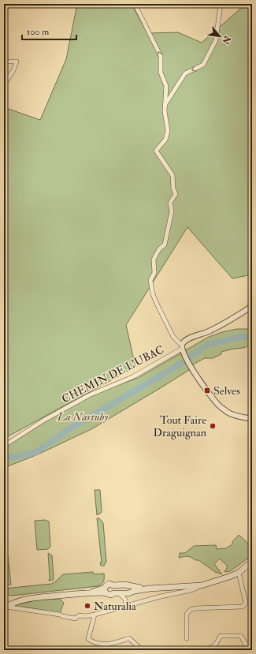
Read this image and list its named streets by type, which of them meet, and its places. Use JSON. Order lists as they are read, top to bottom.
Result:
{
  "streets": {
    "street": ["CHEMIN DE L'UBAC"]
  },
  "parks": ["La Nartuby"],
  "places": {
    "transit": ["Selves"],
    "other": ["Tout Faire Draguignan", "Naturalia"]
  },
  "scale_bar": "100 m",
  "north": "bottom right"
}
